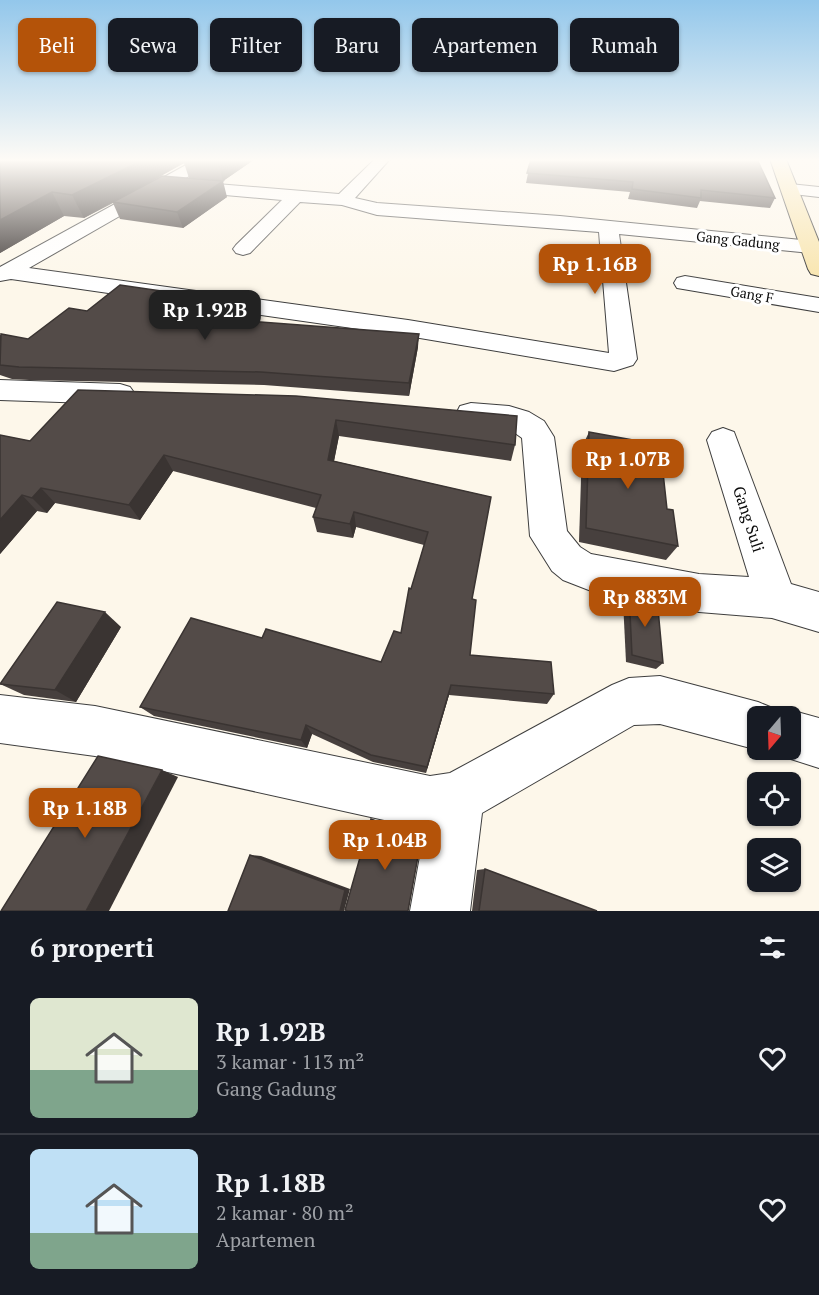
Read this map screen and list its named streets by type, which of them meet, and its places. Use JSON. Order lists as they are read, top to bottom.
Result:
{
  "streets": {
    "street": ["Gang Gadung", "Gang F", "Gang Suli"]
  },
  "north": "bottom",
  "page": {
    "chip": [
      "Beli",
      "Sewa",
      "Filter",
      "Baru",
      "Apartemen",
      "Rumah"
    ],
    "price": [
      "Rp 1.16B",
      "Rp 1.92B",
      "Rp 1.07B",
      "Rp 883M",
      "Rp 1.18B",
      "Rp 1.04B"
    ],
    "heading": "6 properti",
    "list": [
      {
        "name": "Rp 1.92B",
        "note": "3 kamar · 113 m² · Gang Gadung"
      },
      {
        "name": "Rp 1.18B",
        "note": "2 kamar · 80 m² · Apartemen"
      }
    ]
  }
}
